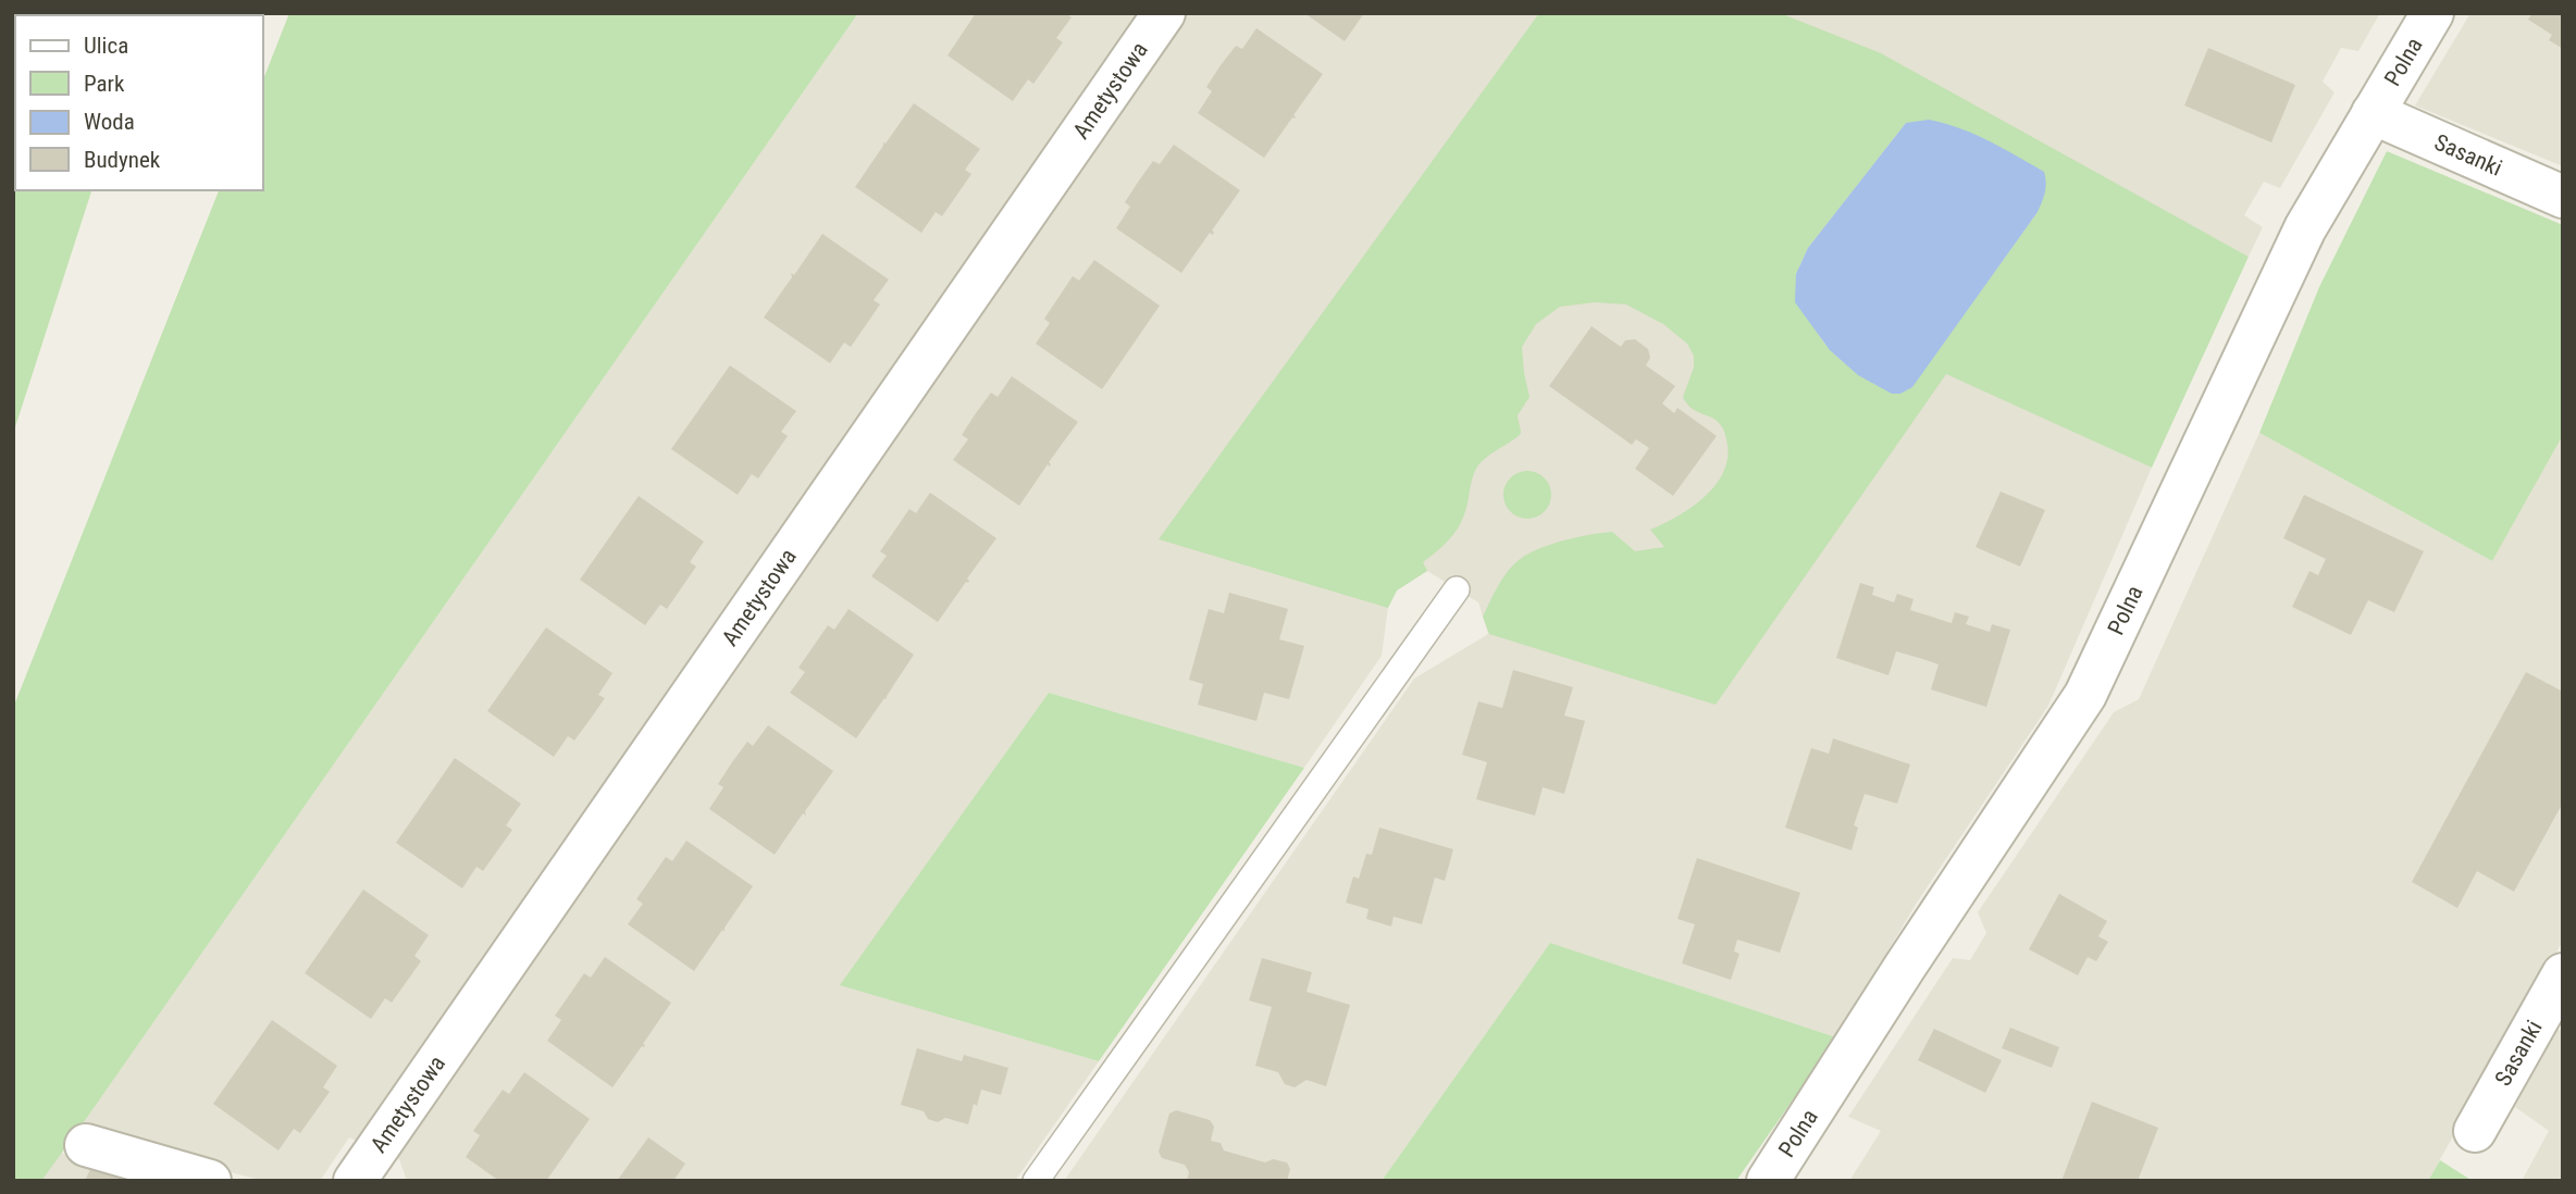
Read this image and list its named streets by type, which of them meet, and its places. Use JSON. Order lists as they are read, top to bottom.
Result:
{
  "streets": {
    "street": ["Polna", "Ametystowa", "Sasanki"]
  },
  "crossings": [
    ["Polna", "Sasanki"]
  ],
  "legend": [
    "Ulica",
    "Park",
    "Woda",
    "Budynek"
  ]
}
